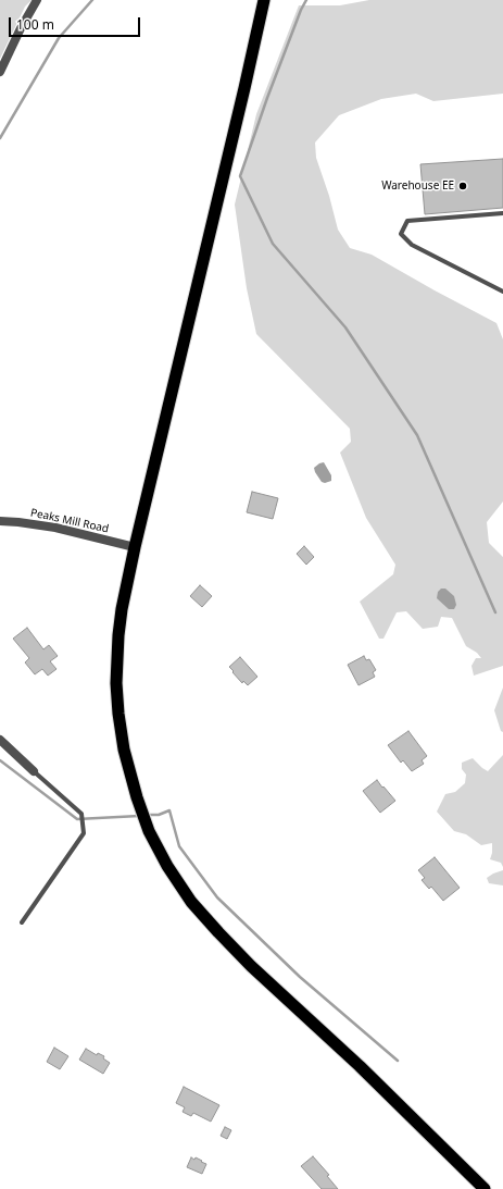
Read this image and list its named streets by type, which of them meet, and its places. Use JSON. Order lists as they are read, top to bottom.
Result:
{
  "streets": {
    "street": ["Peaks Mill Road"]
  },
  "places": ["Warehouse EE"],
  "scale_bar": "100 m"
}
